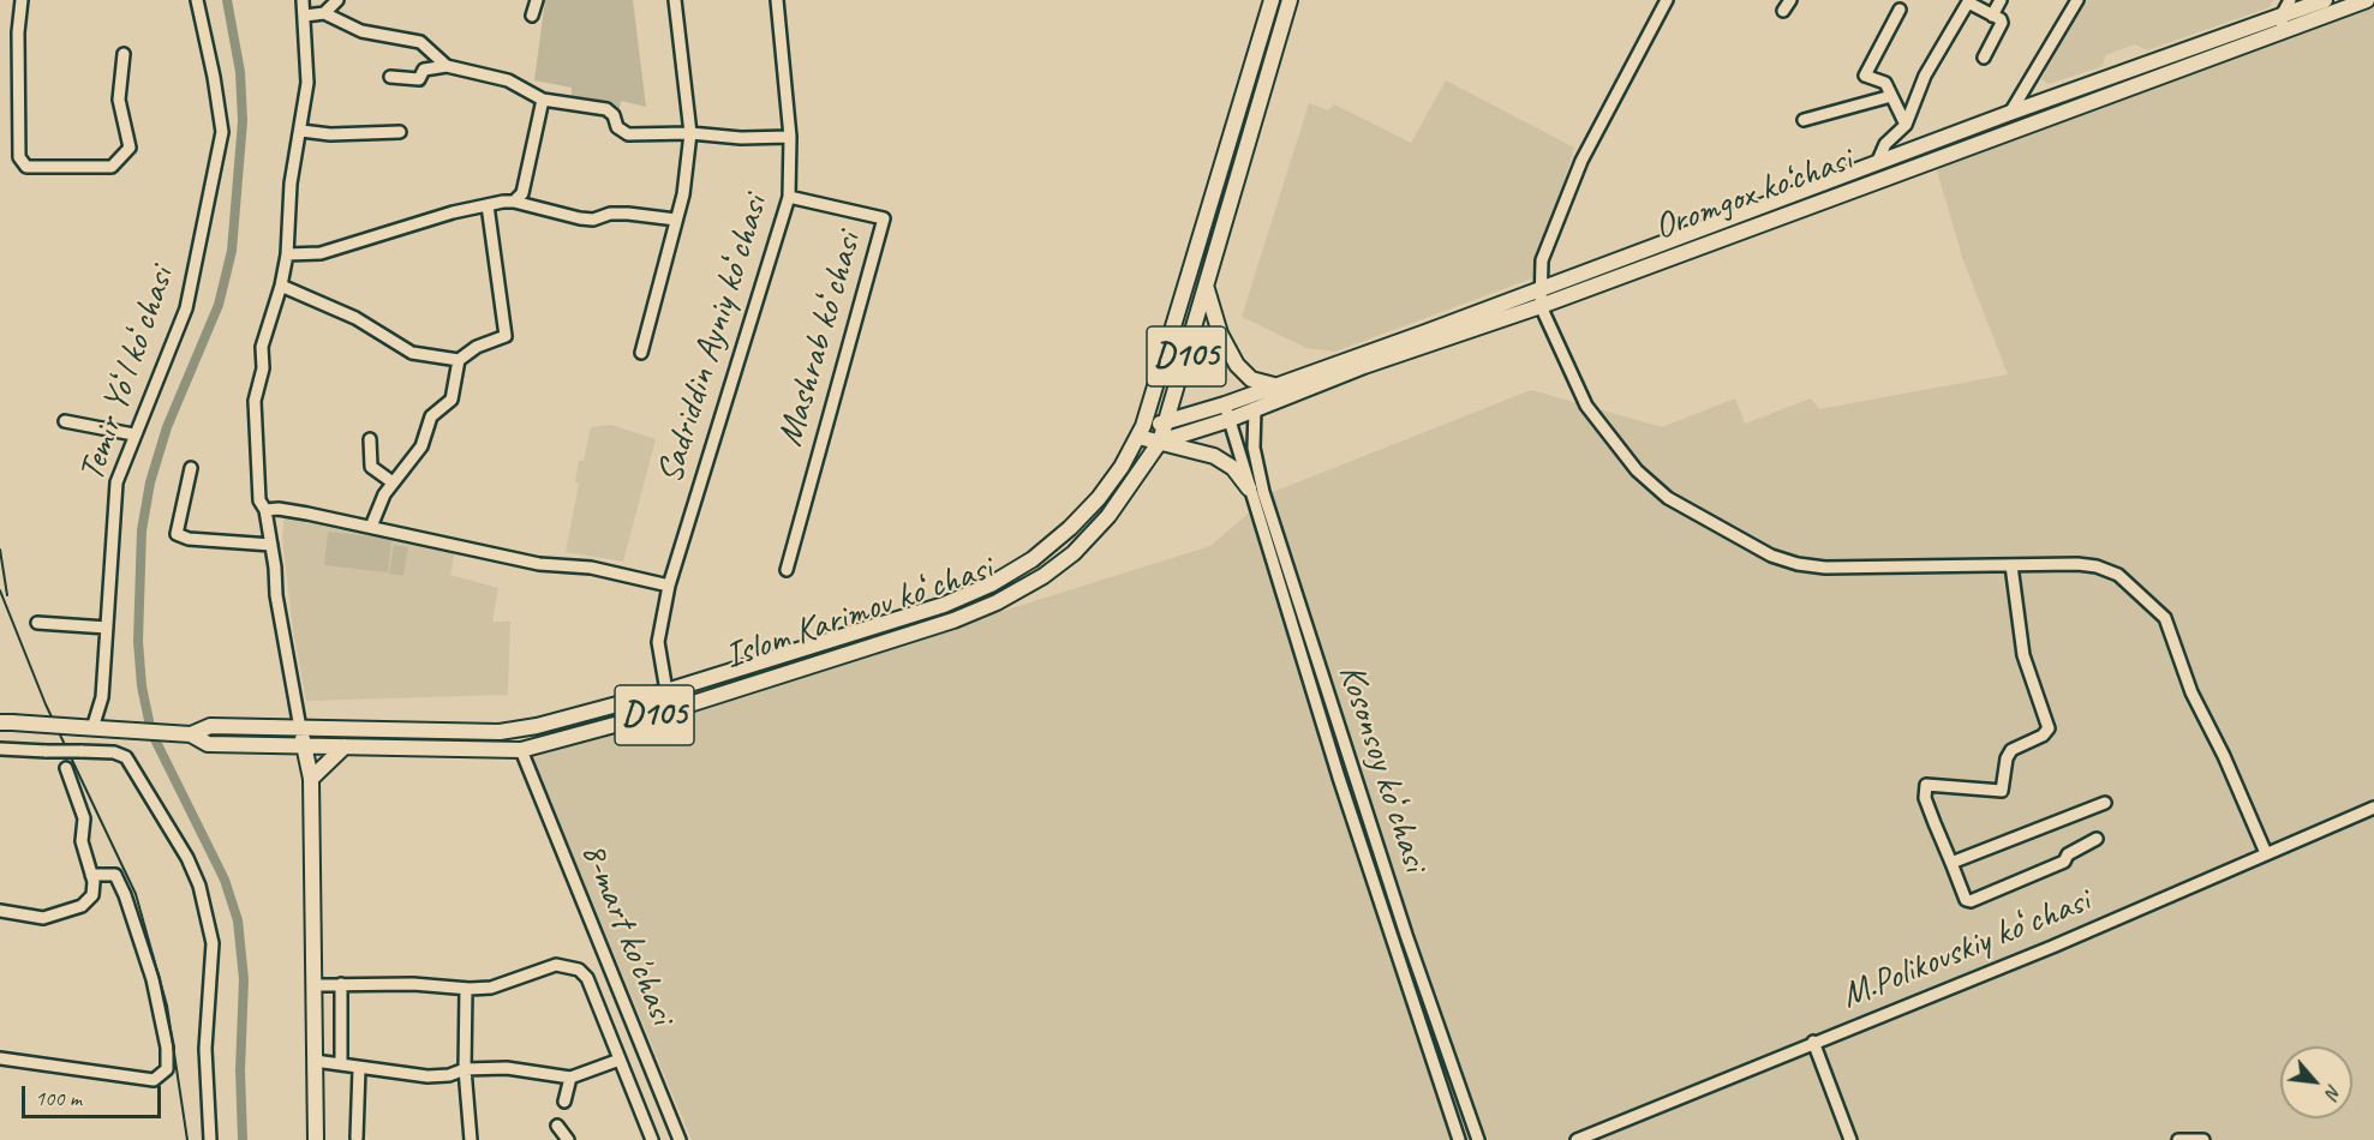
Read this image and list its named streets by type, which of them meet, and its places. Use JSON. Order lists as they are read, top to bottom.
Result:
{
  "streets": {
    "main road": ["Oromgox ko‘chasi", "D105", "Islom Karimov koʻchasi"],
    "street": [
      "Sadriddin Ayniy koʻchasi",
      "Mashrab koʻchasi",
      "Temir Yoʻl koʻchasi",
      "Kosonsoy koʻchasi",
      "8-mart ko'chasi",
      "M.Polikovskiy koʻchasi"
    ]
  },
  "crossings": [
    ["Oromgox ko‘chasi", "Islom Karimov koʻchasi"],
    ["Oromgox ko‘chasi", "Kosonsoy koʻchasi"],
    ["Sadriddin Ayniy koʻchasi", "Mashrab koʻchasi"],
    ["Sadriddin Ayniy koʻchasi", "Islom Karimov koʻchasi"],
    ["Temir Yoʻl koʻchasi", "Islom Karimov koʻchasi"],
    ["Islom Karimov koʻchasi", "8-mart ko'chasi"]
  ],
  "scale_bar": "100 m",
  "north": "bottom right"
}
